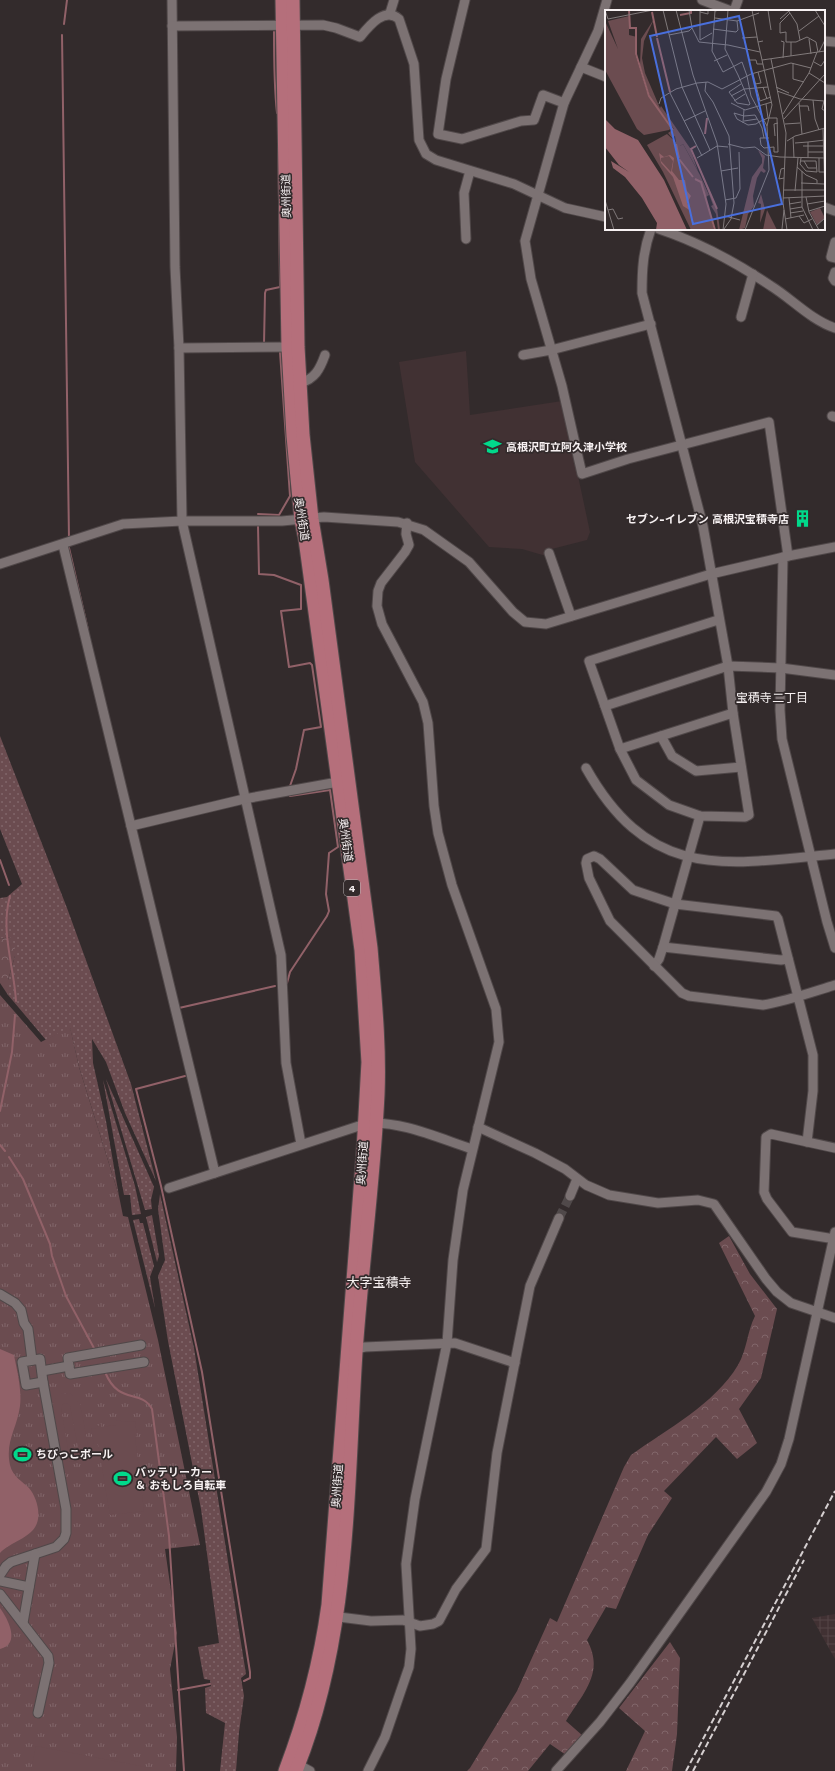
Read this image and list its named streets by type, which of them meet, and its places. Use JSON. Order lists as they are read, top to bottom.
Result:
{
  "streets": {
    "highway": ["奥州街道", "4"]
  },
  "districts": ["宝積寺二丁目", "大字宝積寺"],
  "places": {
    "school or university": ["高根沢町立阿久津小学校"],
    "building": ["セブン-イレブン 高根沢宝積寺店"],
    "sports": ["ちびっこポール", "バッテリーカー ＆ おもしろ自転車"]
  }
}
